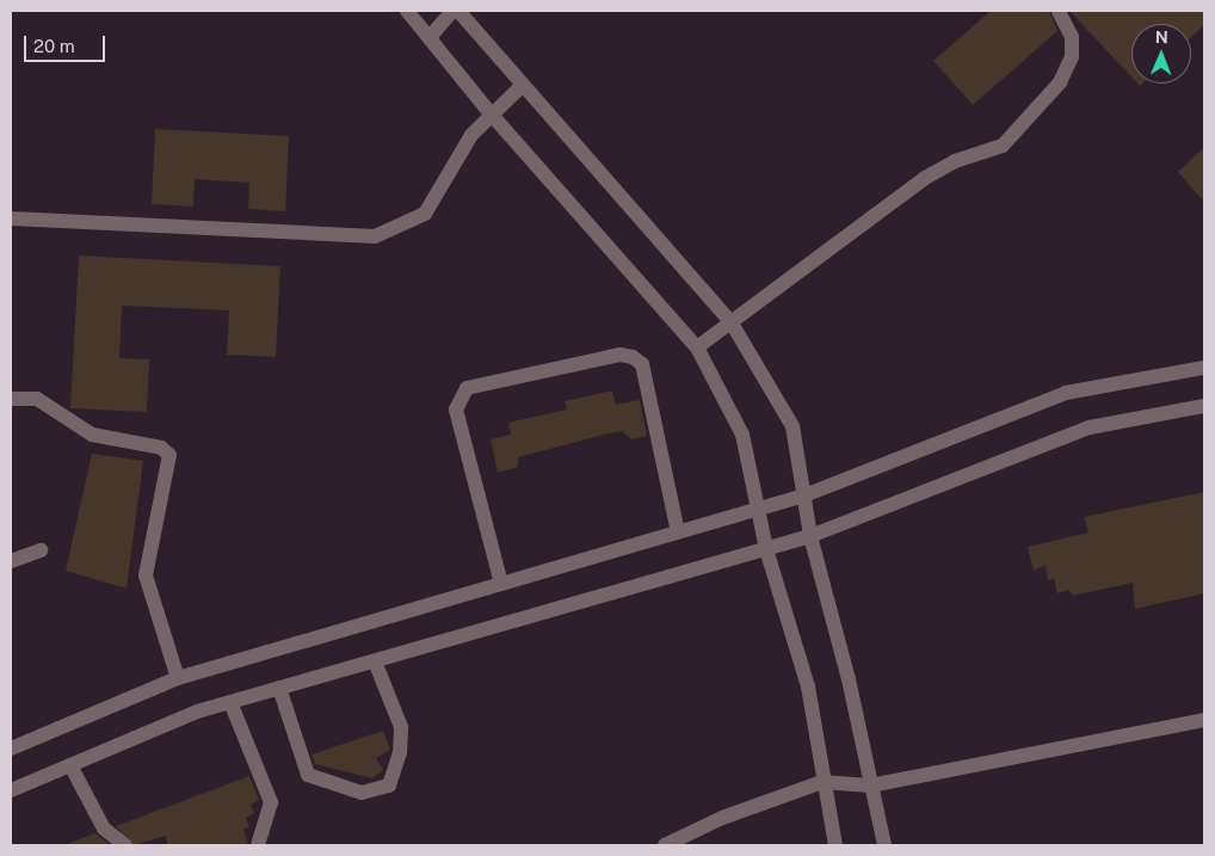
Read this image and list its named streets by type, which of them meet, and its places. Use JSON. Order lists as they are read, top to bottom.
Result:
{
  "scale_bar": "20 m",
  "north": "top"
}
